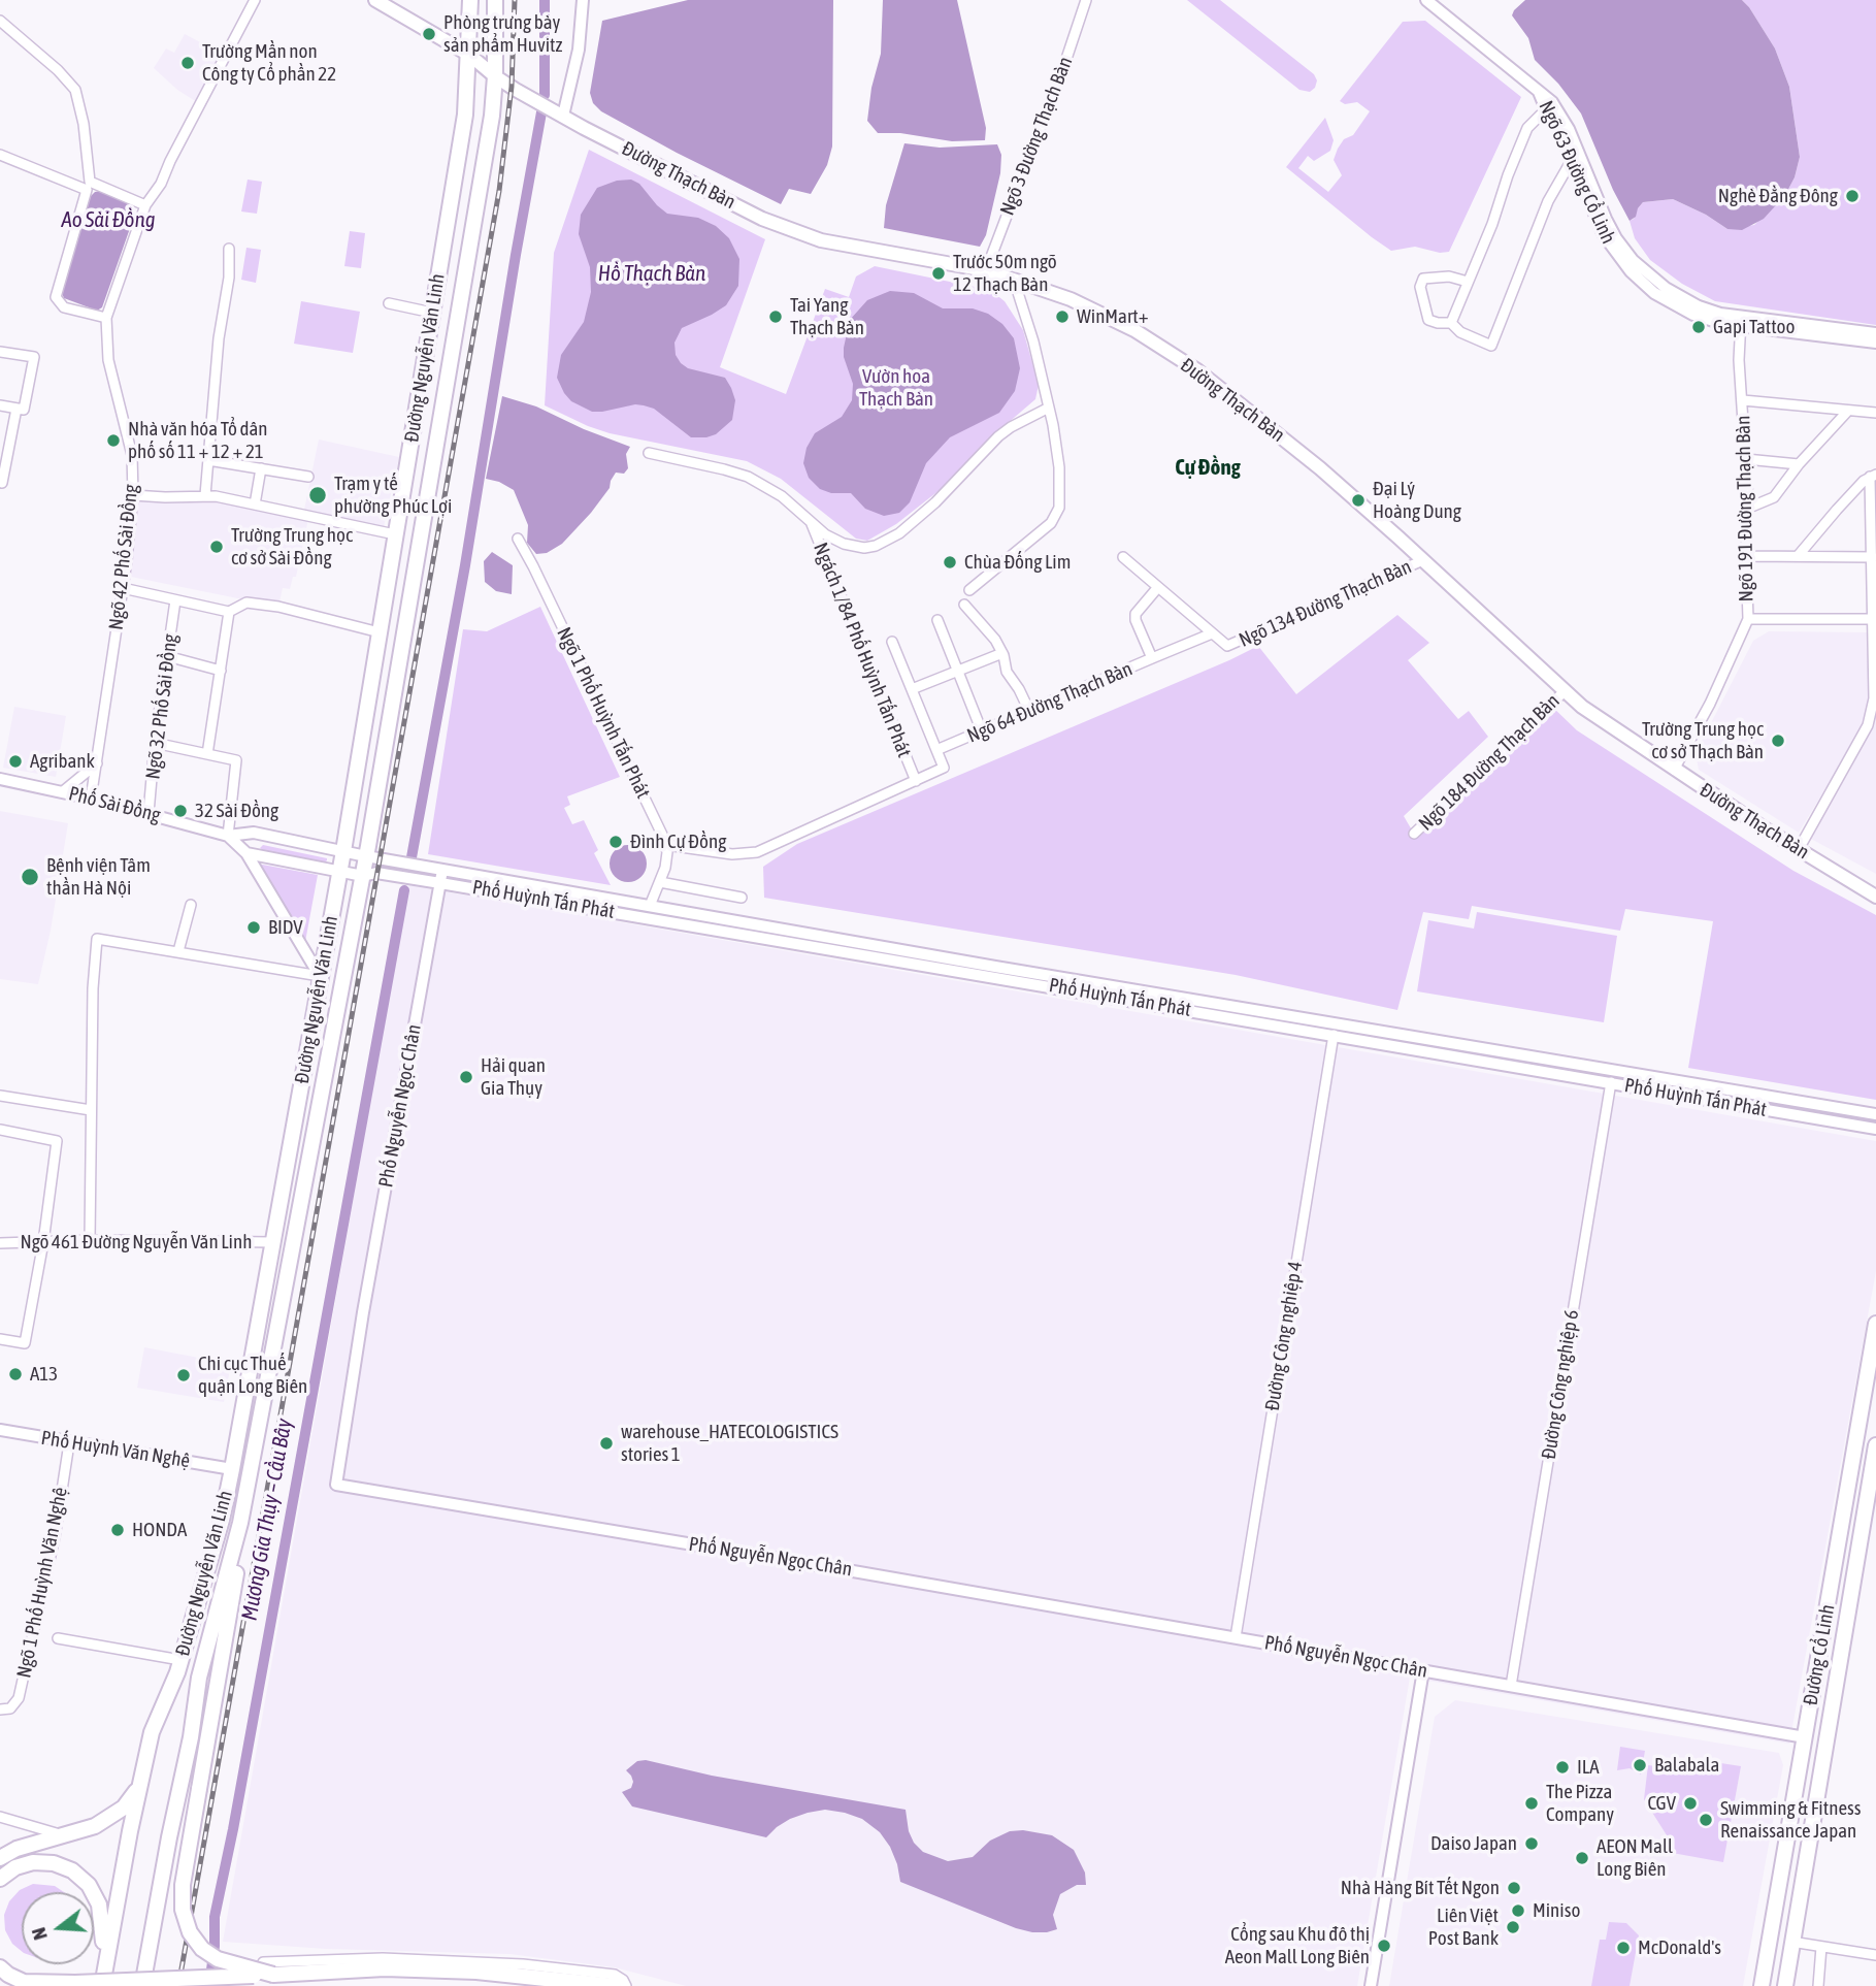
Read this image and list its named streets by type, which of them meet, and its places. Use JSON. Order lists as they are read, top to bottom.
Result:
{
  "streets": {
    "main road": ["Đường Thạch Bàn", "Đường Nguyễn Văn Linh", "Đường Cổ Linh"],
    "street": [
      "Ngõ 3 Đường Thạch Bàn",
      "Ngõ 63 Đường Cổ Linh",
      "Ngõ 191 Đường Thạch Bàn",
      "Ngõ 42 Phố Sài Đồng",
      "Ngõ 134 Đường Thạch Bàn",
      "Ngách 1/84 Phố Huỳnh Tấn Phát",
      "Ngõ 64 Đường Thạch Bàn",
      "Ngõ 32 Phố Sài Đồng",
      "Ngõ 1 Phố Huỳnh Tấn Phát",
      "Ngõ 184 Đường Thạch Bàn",
      "Phố Sài Đồng",
      "Phố Huỳnh Tấn Phát",
      "Phố Nguyễn Ngọc Chân",
      "Ngõ 461 Đường Nguyễn Văn Linh",
      "Đường Công nghiệp 4",
      "Đường Công nghiệp 6",
      "Phố Huỳnh Văn Nghệ",
      "Ngõ 1 Phố Huỳnh Văn Nghệ"
    ]
  },
  "crossings": [
    ["Ngõ 3 Đường Thạch Bàn", "Đường Thạch Bàn"],
    ["Ngõ 63 Đường Cổ Linh", "Ngõ 191 Đường Thạch Bàn"],
    ["Đường Thạch Bàn", "Đường Nguyễn Văn Linh"],
    ["Đường Thạch Bàn", "Ngõ 191 Đường Thạch Bàn"],
    ["Đường Thạch Bàn", "Ngõ 134 Đường Thạch Bàn"],
    ["Đường Thạch Bàn", "Ngõ 184 Đường Thạch Bàn"],
    ["Đường Nguyễn Văn Linh", "Phố Sài Đồng"],
    ["Đường Nguyễn Văn Linh", "Phố Huỳnh Tấn Phát"],
    ["Đường Nguyễn Văn Linh", "Ngõ 461 Đường Nguyễn Văn Linh"],
    ["Đường Nguyễn Văn Linh", "Phố Huỳnh Văn Nghệ"],
    ["Ngõ 42 Phố Sài Đồng", "Phố Sài Đồng"],
    ["Ngõ 32 Phố Sài Đồng", "Phố Sài Đồng"],
    ["Phố Sài Đồng", "Phố Huỳnh Tấn Phát"],
    ["Phố Huỳnh Tấn Phát", "Phố Nguyễn Ngọc Chân"],
    ["Phố Huỳnh Tấn Phát", "Đường Công nghiệp 4"],
    ["Phố Huỳnh Tấn Phát", "Đường Công nghiệp 6"],
    ["Phố Nguyễn Ngọc Chân", "Đường Công nghiệp 4"],
    ["Phố Nguyễn Ngọc Chân", "Đường Công nghiệp 6"],
    ["Phố Nguyễn Ngọc Chân", "Đường Cổ Linh"],
    ["Phố Huỳnh Văn Nghệ", "Ngõ 1 Phố Huỳnh Văn Nghệ"]
  ],
  "districts": ["Cự Đồng"],
  "water": ["Ao Sài Đồng", "Hồ Thạch Bàn", "Mương Gia Thụy – Cầu Bây"],
  "parks": ["Vườn hoa Thạch Bàn"],
  "places": [
    "Phòng trưng bày sản phẩm Huvitz",
    "Trường Mần non Công ty Cổ phần 22",
    "Nghè Đằng Đông",
    "Trước 50m ngõ 12 Thạch Bàn",
    "Tai Yang Thạch Bàn",
    "WinMart+",
    "Gapi Tattoo",
    "Nhà văn hóa Tổ dân phố số 11 + 12 + 21",
    "Trạm y tế phường Phúc Lợi",
    "Đại Lý Hoàng Dung",
    "Trường Trung học cơ sở Sài Đồng",
    "Chùa Đống Lim",
    "Trường Trung học cơ sở Thạch Bàn",
    "Agribank",
    "32 Sài Đồng",
    "Đình Cự Đồng",
    "Bệnh viện Tâm thần Hà Nội",
    "BIDV",
    "Hải quan Gia Thụy",
    "A13",
    "Chi cục Thuế quận Long Biên",
    "warehouse_HATECOLOGISTICS stories 1",
    "HONDA",
    "Balabala",
    "ILA",
    "The Pizza Company",
    "CGV",
    "Swimming & Fitness Renaissance Japan",
    "Daiso Japan",
    "AEON Mall Long Biên",
    "Nhà Hàng Bít Tết Ngon",
    "Miniso",
    "Liên Việt Post Bank",
    "Cổng sau Khu đô thị Aeon Mall Long Biên",
    "McDonald's"
  ],
  "north": "left"
}
